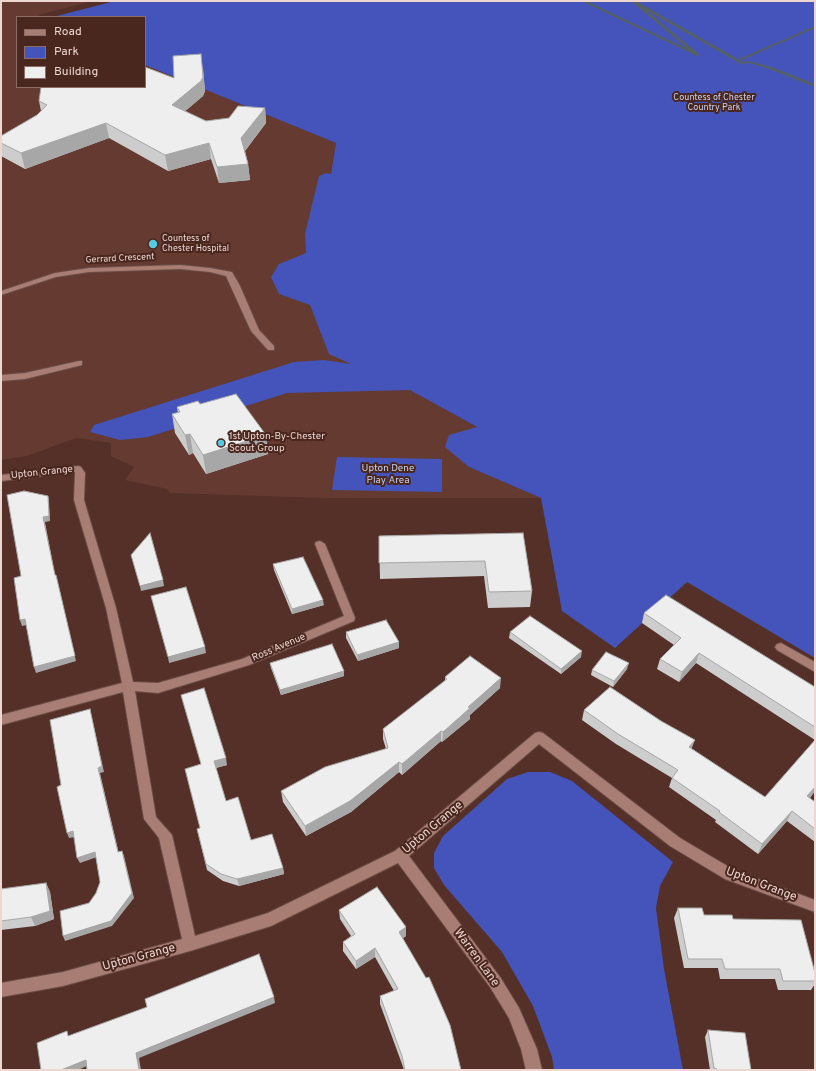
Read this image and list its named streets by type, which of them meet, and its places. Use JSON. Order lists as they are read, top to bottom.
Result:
{
  "streets": {
    "street": [
      "Gerrard Crescent",
      "Upton Grange",
      "Ross Avenue",
      "Warren Lane"
    ]
  },
  "crossings": [
    ["Upton Grange", "Ross Avenue"],
    ["Upton Grange", "Warren Lane"]
  ],
  "parks": ["Countess of Chester Country Park", "Upton Dene Play Area"],
  "places": ["Countess of Chester Hospital", "1st Upton-By-Chester Scout Group"],
  "legend": ["Road", "Park", "Building"]
}
